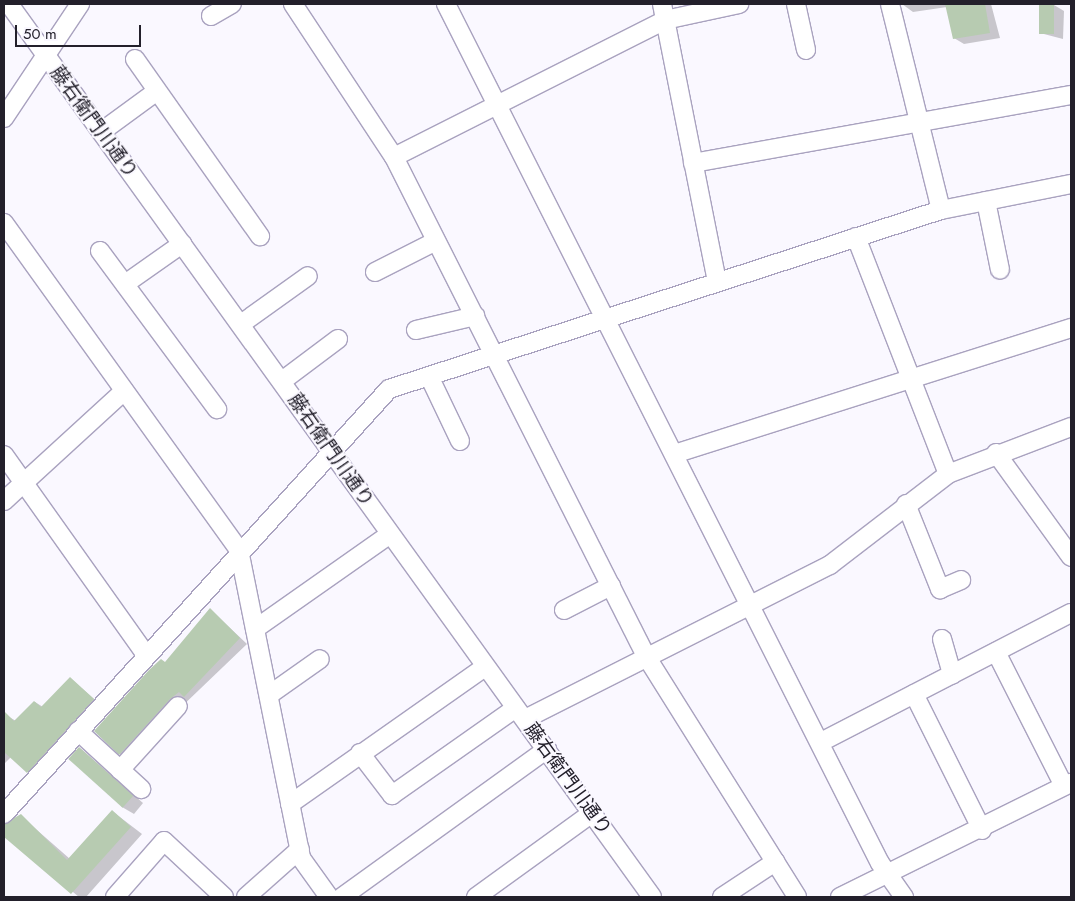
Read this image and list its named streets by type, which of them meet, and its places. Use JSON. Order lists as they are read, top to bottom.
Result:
{
  "streets": {
    "street": ["藤右衛門川通り"]
  },
  "scale_bar": "50 m"
}
